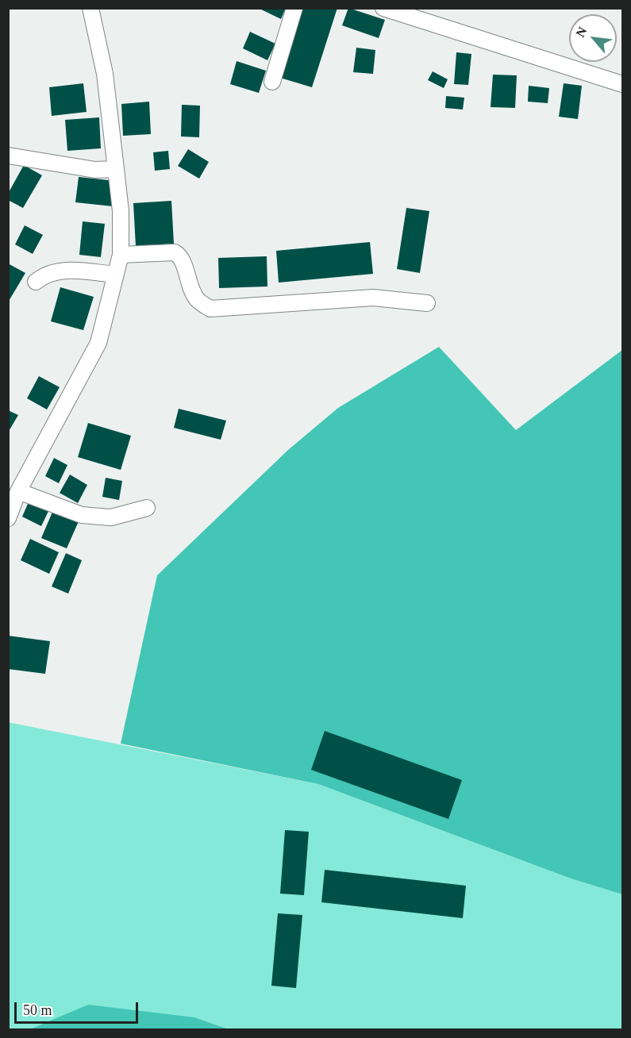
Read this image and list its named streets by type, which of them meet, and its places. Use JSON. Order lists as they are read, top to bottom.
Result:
{
  "scale_bar": "50 m",
  "north": "top left"
}
